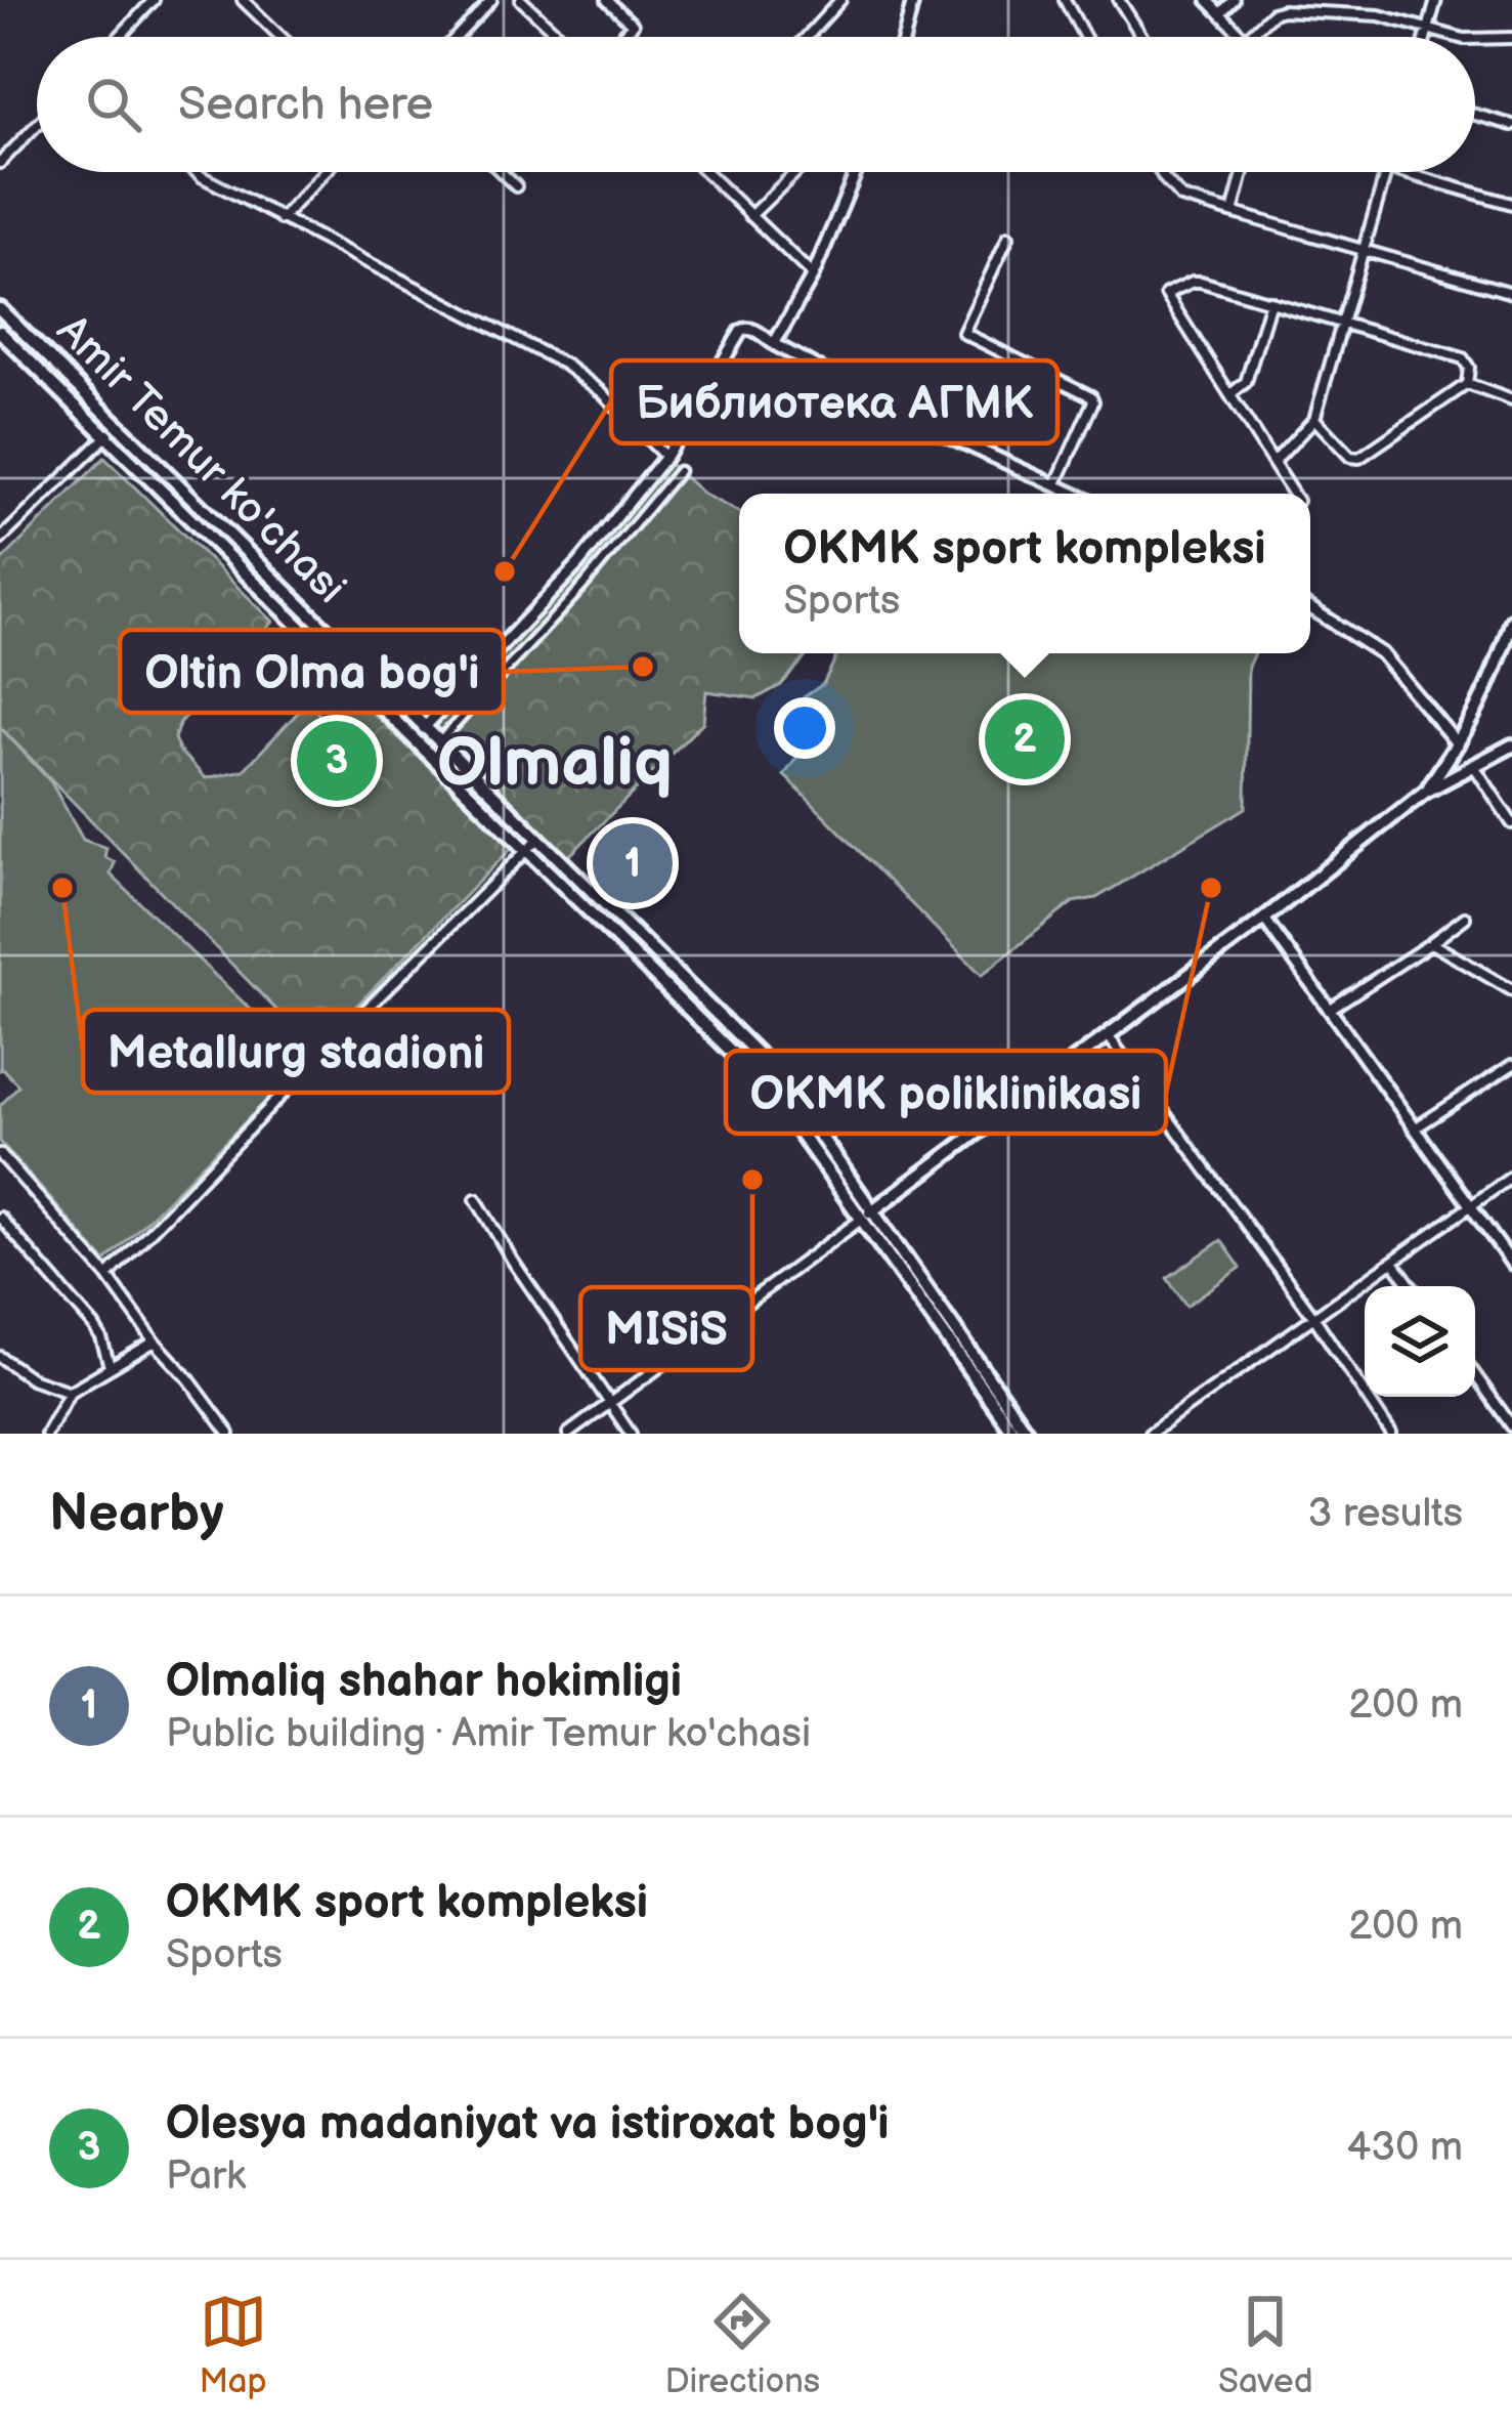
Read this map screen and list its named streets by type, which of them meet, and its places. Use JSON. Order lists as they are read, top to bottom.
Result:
{
  "streets": {
    "main road": ["Amir Temur ko'chasi"]
  },
  "districts": ["Olmaliq"],
  "places": [
    "Библиотека АГМК",
    "Oltin Olma bog'i",
    "Metallurg stadioni",
    "OKMK poliklinikasi",
    "MISiS"
  ],
  "page": {
    "search": "Search here",
    "popup": ["OKMK sport kompleksi", "Sports"],
    "pins": ["2", "3", "1"],
    "heading": ["Nearby", "3 results"],
    "list": [
      {
        "mark": "1",
        "name": "Olmaliq shahar hokimligi",
        "note": "Public building · Amir Temur ko'chasi",
        "value": "200 m"
      },
      {
        "mark": "2",
        "name": "OKMK sport kompleksi",
        "note": "Sports",
        "value": "200 m"
      },
      {
        "mark": "3",
        "name": "Olesya madaniyat va istiroxat bog'i",
        "note": "Park",
        "value": "430 m"
      }
    ],
    "nav": ["Map", "Directions", "Saved"]
  }
}
